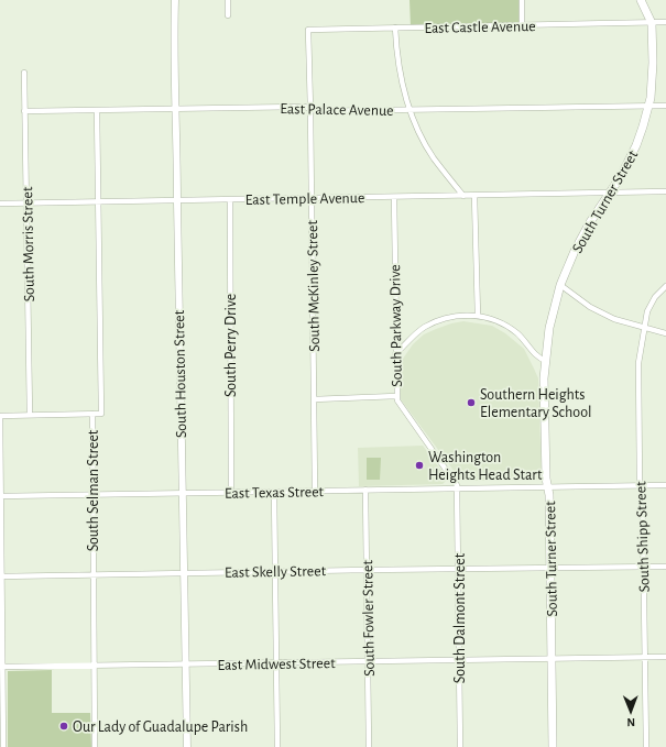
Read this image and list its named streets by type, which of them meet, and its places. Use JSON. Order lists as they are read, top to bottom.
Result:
{
  "streets": {
    "main road": ["South Turner Street"],
    "street": [
      "East Castle Avenue",
      "East Palace Avenue",
      "East Temple Avenue",
      "South Morris Street",
      "South McKinley Street",
      "South Parkway Drive",
      "South Perry Drive",
      "South Houston Street",
      "South Selman Street",
      "East Texas Street",
      "South Shipp Street",
      "East Skelly Street",
      "South Fowler Street",
      "South Dalmont Street",
      "East Midwest Street"
    ]
  },
  "crossings": [
    ["East Castle Avenue", "South Turner Street"],
    ["East Castle Avenue", "South McKinley Street"],
    ["East Palace Avenue", "South Turner Street"],
    ["East Palace Avenue", "South Morris Street"],
    ["East Palace Avenue", "South McKinley Street"],
    ["East Palace Avenue", "South Houston Street"],
    ["East Palace Avenue", "South Selman Street"],
    ["East Temple Avenue", "South Turner Street"],
    ["East Temple Avenue", "South Morris Street"],
    ["East Temple Avenue", "South McKinley Street"],
    ["East Temple Avenue", "South Parkway Drive"],
    ["East Temple Avenue", "South Perry Drive"],
    ["East Temple Avenue", "South Houston Street"],
    ["East Temple Avenue", "South Selman Street"],
    ["South Turner Street", "East Texas Street"],
    ["South Turner Street", "East Skelly Street"],
    ["South Turner Street", "East Midwest Street"],
    ["South McKinley Street", "East Texas Street"],
    ["South Parkway Drive", "East Texas Street"],
    ["South Parkway Drive", "South Dalmont Street"],
    ["South Perry Drive", "East Texas Street"],
    ["South Houston Street", "East Texas Street"],
    ["South Houston Street", "East Skelly Street"],
    ["South Houston Street", "East Midwest Street"],
    ["South Selman Street", "East Texas Street"],
    ["South Selman Street", "East Skelly Street"],
    ["South Selman Street", "East Midwest Street"],
    ["East Texas Street", "South Shipp Street"],
    ["East Texas Street", "South Fowler Street"],
    ["East Texas Street", "South Dalmont Street"],
    ["South Shipp Street", "East Skelly Street"],
    ["South Shipp Street", "East Midwest Street"],
    ["East Skelly Street", "South Fowler Street"],
    ["East Skelly Street", "South Dalmont Street"],
    ["South Fowler Street", "East Midwest Street"],
    ["South Dalmont Street", "East Midwest Street"]
  ],
  "places": ["Southern Heights Elementary School", "Washington Heights Head Start", "Our Lady of Guadalupe Parish"],
  "north": "bottom"
}
